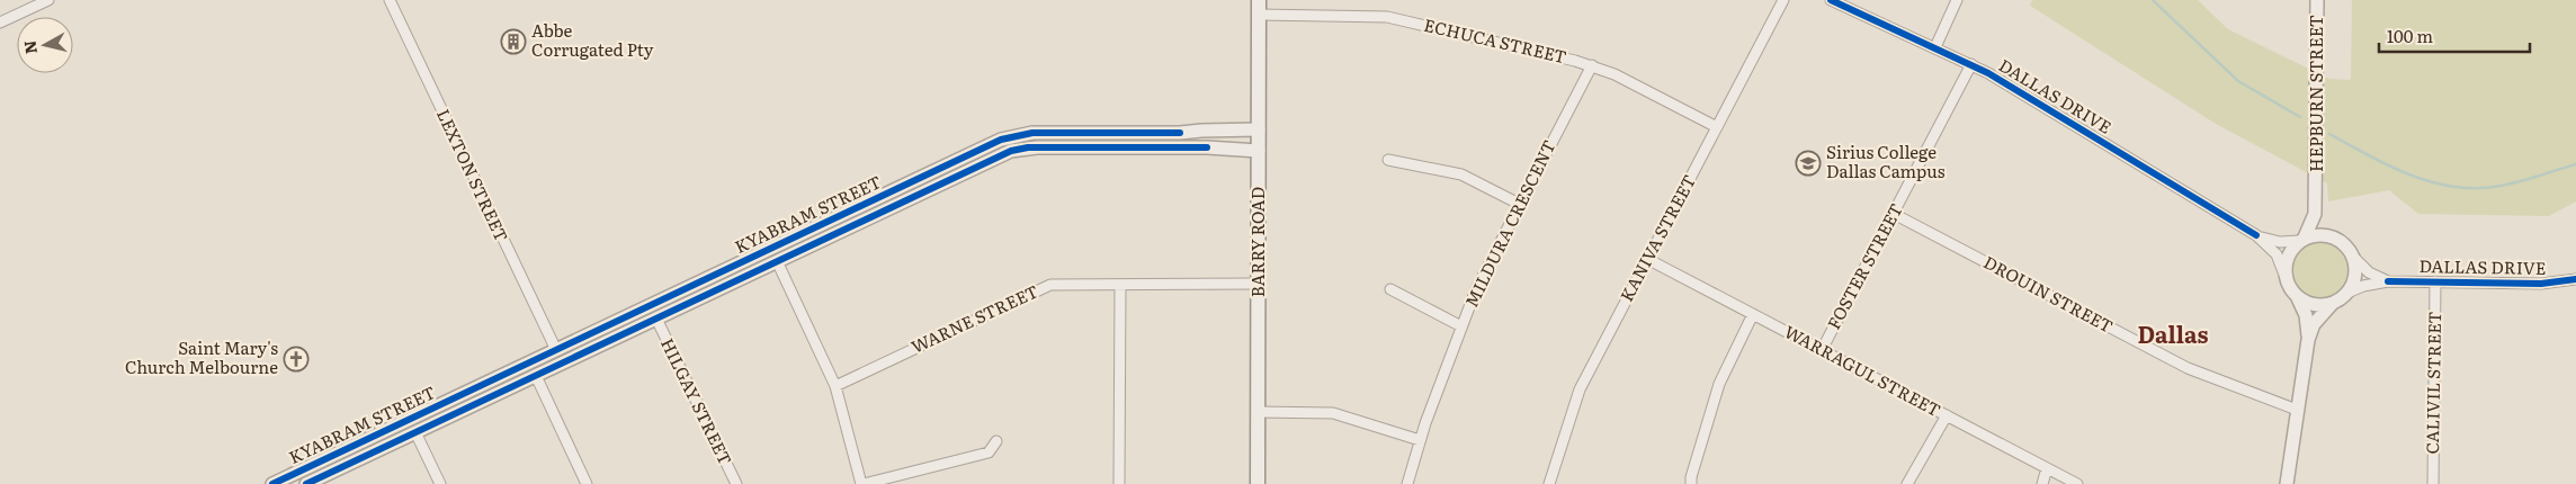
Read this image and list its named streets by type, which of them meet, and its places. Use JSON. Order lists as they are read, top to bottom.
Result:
{
  "streets": {
    "main road": ["BARRY ROAD"],
    "street": [
      "ECHUCA STREET",
      "HEPBURN STREET",
      "DALLAS DRIVE",
      "LEXTON STREET",
      "KYABRAM STREET",
      "MILDURA CRESCENT",
      "KANIVA STREET",
      "FOSTER STREET",
      "DROUIN STREET",
      "WARNE STREET",
      "WARRAGUL STREET",
      "CALIVIL STREET",
      "HILGAY STREET"
    ]
  },
  "crossings": [
    ["ECHUCA STREET", "MILDURA CRESCENT"],
    ["ECHUCA STREET", "KANIVA STREET"],
    ["ECHUCA STREET", "BARRY ROAD"],
    ["HEPBURN STREET", "DALLAS DRIVE"],
    ["DALLAS DRIVE", "FOSTER STREET"],
    ["DALLAS DRIVE", "CALIVIL STREET"],
    ["LEXTON STREET", "KYABRAM STREET"],
    ["KYABRAM STREET", "BARRY ROAD"],
    ["KYABRAM STREET", "HILGAY STREET"],
    ["KANIVA STREET", "WARRAGUL STREET"],
    ["BARRY ROAD", "WARNE STREET"],
    ["FOSTER STREET", "DROUIN STREET"],
    ["FOSTER STREET", "WARRAGUL STREET"]
  ],
  "districts": ["Dallas"],
  "places": {
    "building": ["Abbe Corrugated Pty"],
    "school or university": ["Sirius College Dallas Campus"],
    "church": ["Saint Mary's Church Melbourne"]
  },
  "scale_bar": "100 m",
  "north": "left"
}
